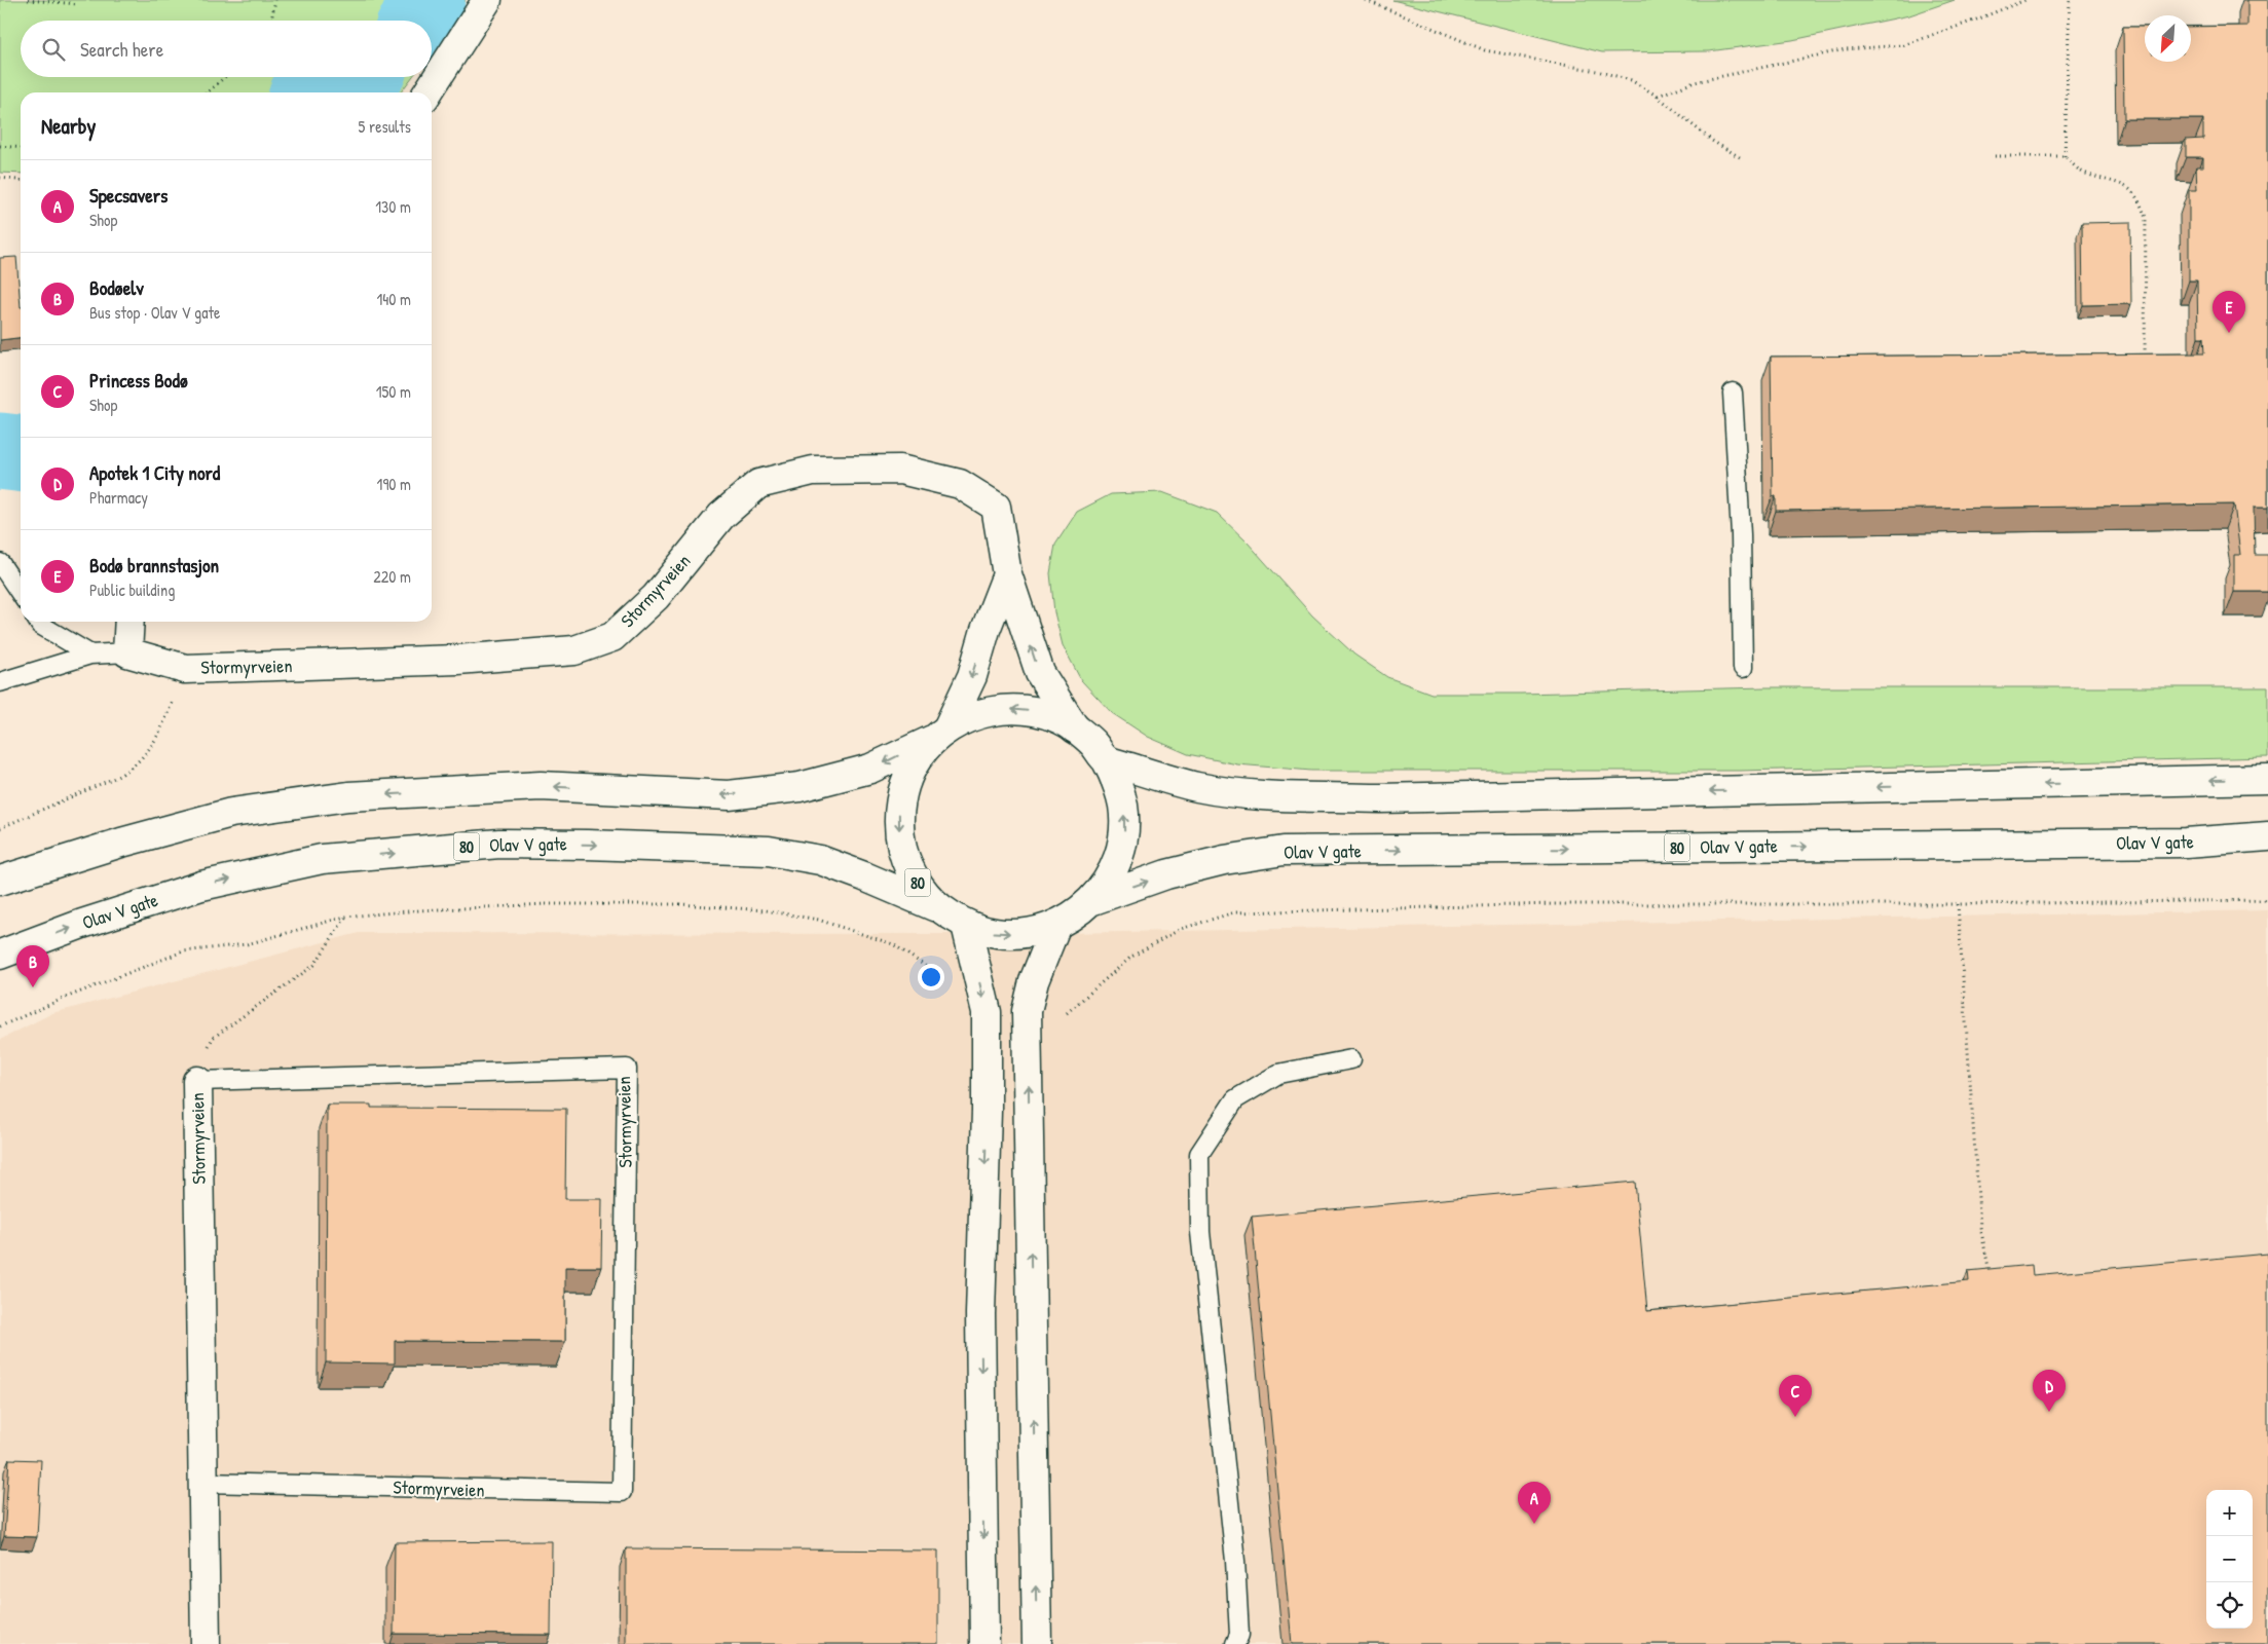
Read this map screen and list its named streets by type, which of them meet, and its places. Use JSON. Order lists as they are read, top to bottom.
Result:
{
  "streets": {
    "main road": ["Stormyrveien", "Olav V gate", "80"]
  },
  "crossings": [
    ["Stormyrveien", "Olav V gate"]
  ],
  "north": "bottom left",
  "page": {
    "search": "Search here",
    "heading": ["Nearby", "5 results"],
    "list": [
      {
        "mark": "A",
        "name": "Specsavers",
        "note": "Shop",
        "value": "130 m"
      },
      {
        "mark": "B",
        "name": "Bodøelv",
        "note": "Bus stop · Olav V gate",
        "value": "140 m"
      },
      {
        "mark": "C",
        "name": "Princess Bodø",
        "note": "Shop",
        "value": "150 m"
      },
      {
        "mark": "D",
        "name": "Apotek 1 City nord",
        "note": "Pharmacy",
        "value": "190 m"
      },
      {
        "mark": "E",
        "name": "Bodø brannstasjon",
        "note": "Public building",
        "value": "220 m"
      }
    ],
    "pins": [
      "E",
      "B",
      "D",
      "C",
      "A"
    ],
    "map_buttons": ["+", "−"]
  }
}
